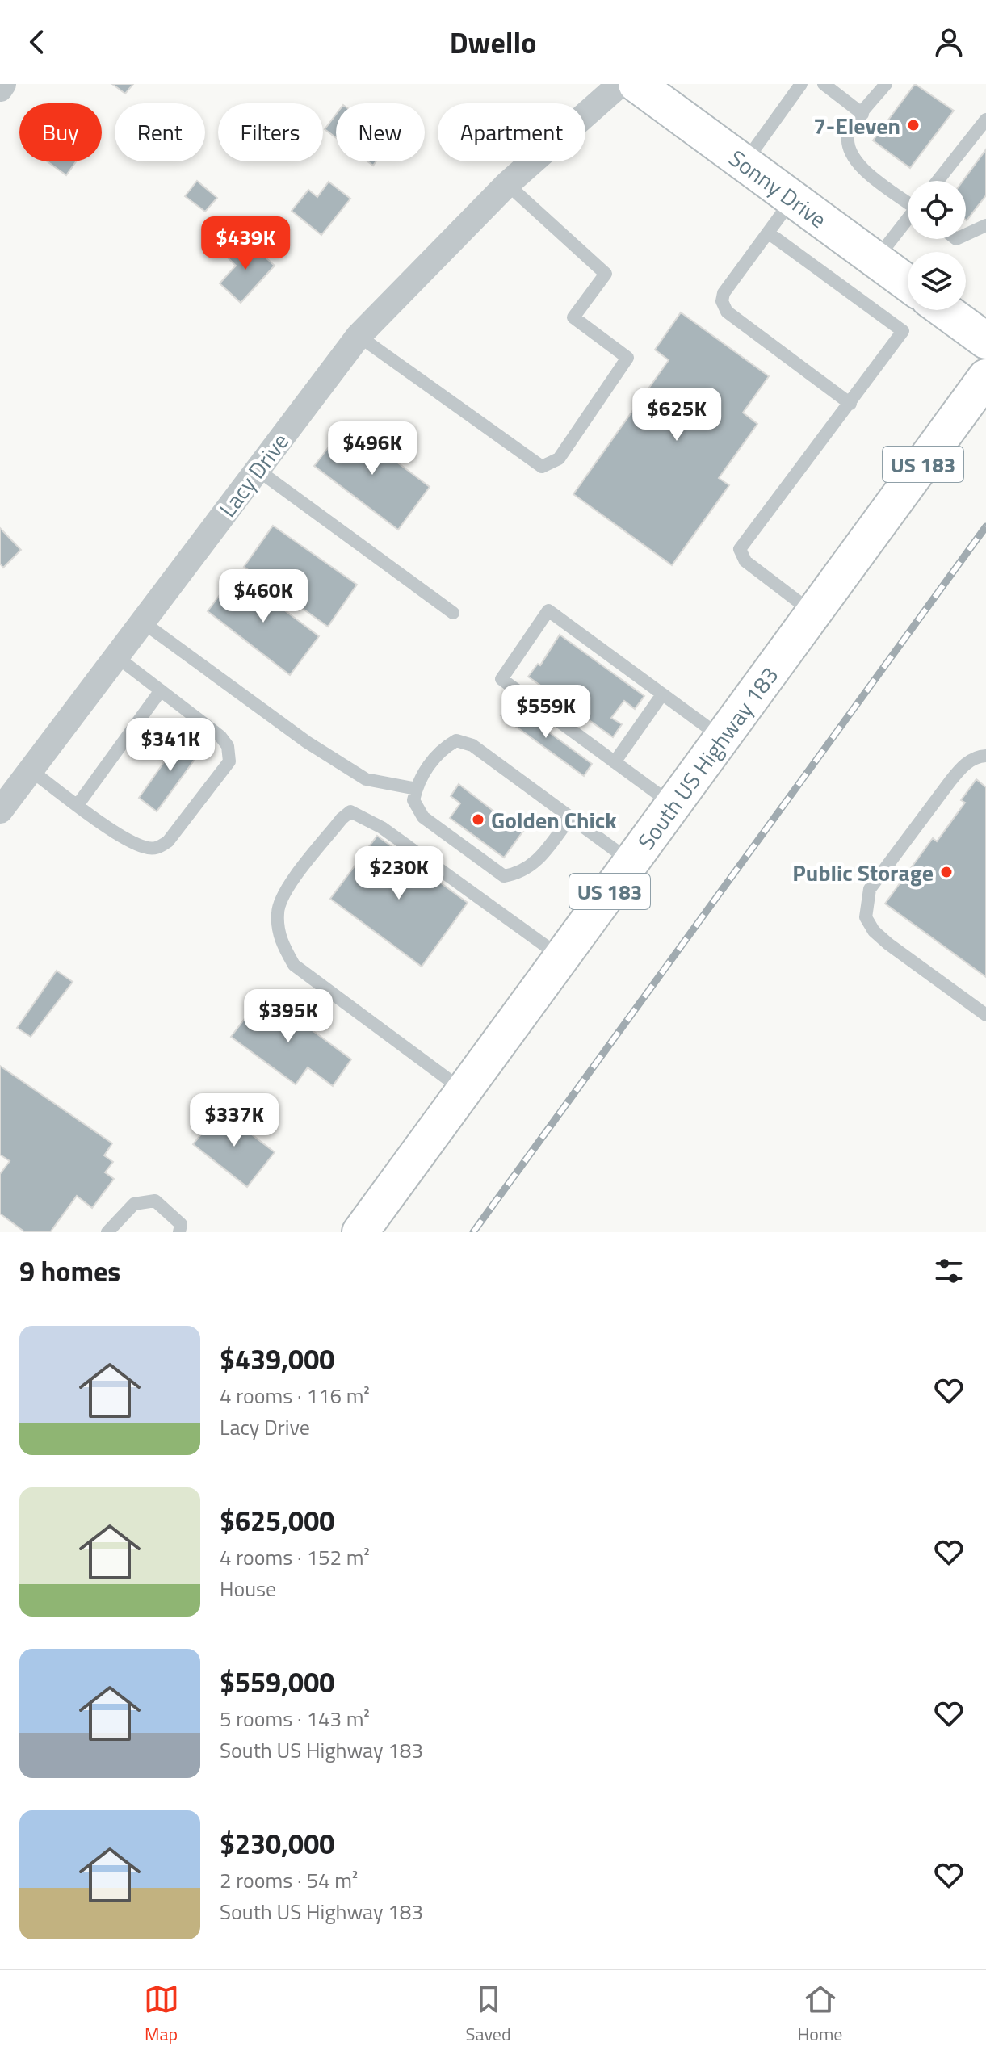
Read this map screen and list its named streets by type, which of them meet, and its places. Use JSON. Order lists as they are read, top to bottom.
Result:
{
  "streets": {
    "main road": ["Sonny Drive", "US 183", "South US Highway 183"],
    "street": ["Lacy Drive"]
  },
  "places": ["7-Eleven", "Golden Chick", "Public Storage"],
  "page": {
    "header": "Dwello",
    "chip": [
      "Buy",
      "Rent",
      "Filters",
      "New",
      "Apartment"
    ],
    "price": [
      "$439K",
      "$625K",
      "$496K",
      "$460K",
      "$559K",
      "$341K",
      "$230K",
      "$395K",
      "$337K"
    ],
    "heading": "9 homes",
    "list": [
      {
        "name": "$439,000",
        "note": "4 rooms · 116 m² · Lacy Drive"
      },
      {
        "name": "$625,000",
        "note": "4 rooms · 152 m² · House"
      },
      {
        "name": "$559,000",
        "note": "5 rooms · 143 m² · South US Highway 183"
      },
      {
        "name": "$230,000",
        "note": "2 rooms · 54 m² · South US Highway 183"
      }
    ],
    "tabs": ["Map", "Saved", "Home"]
  }
}
